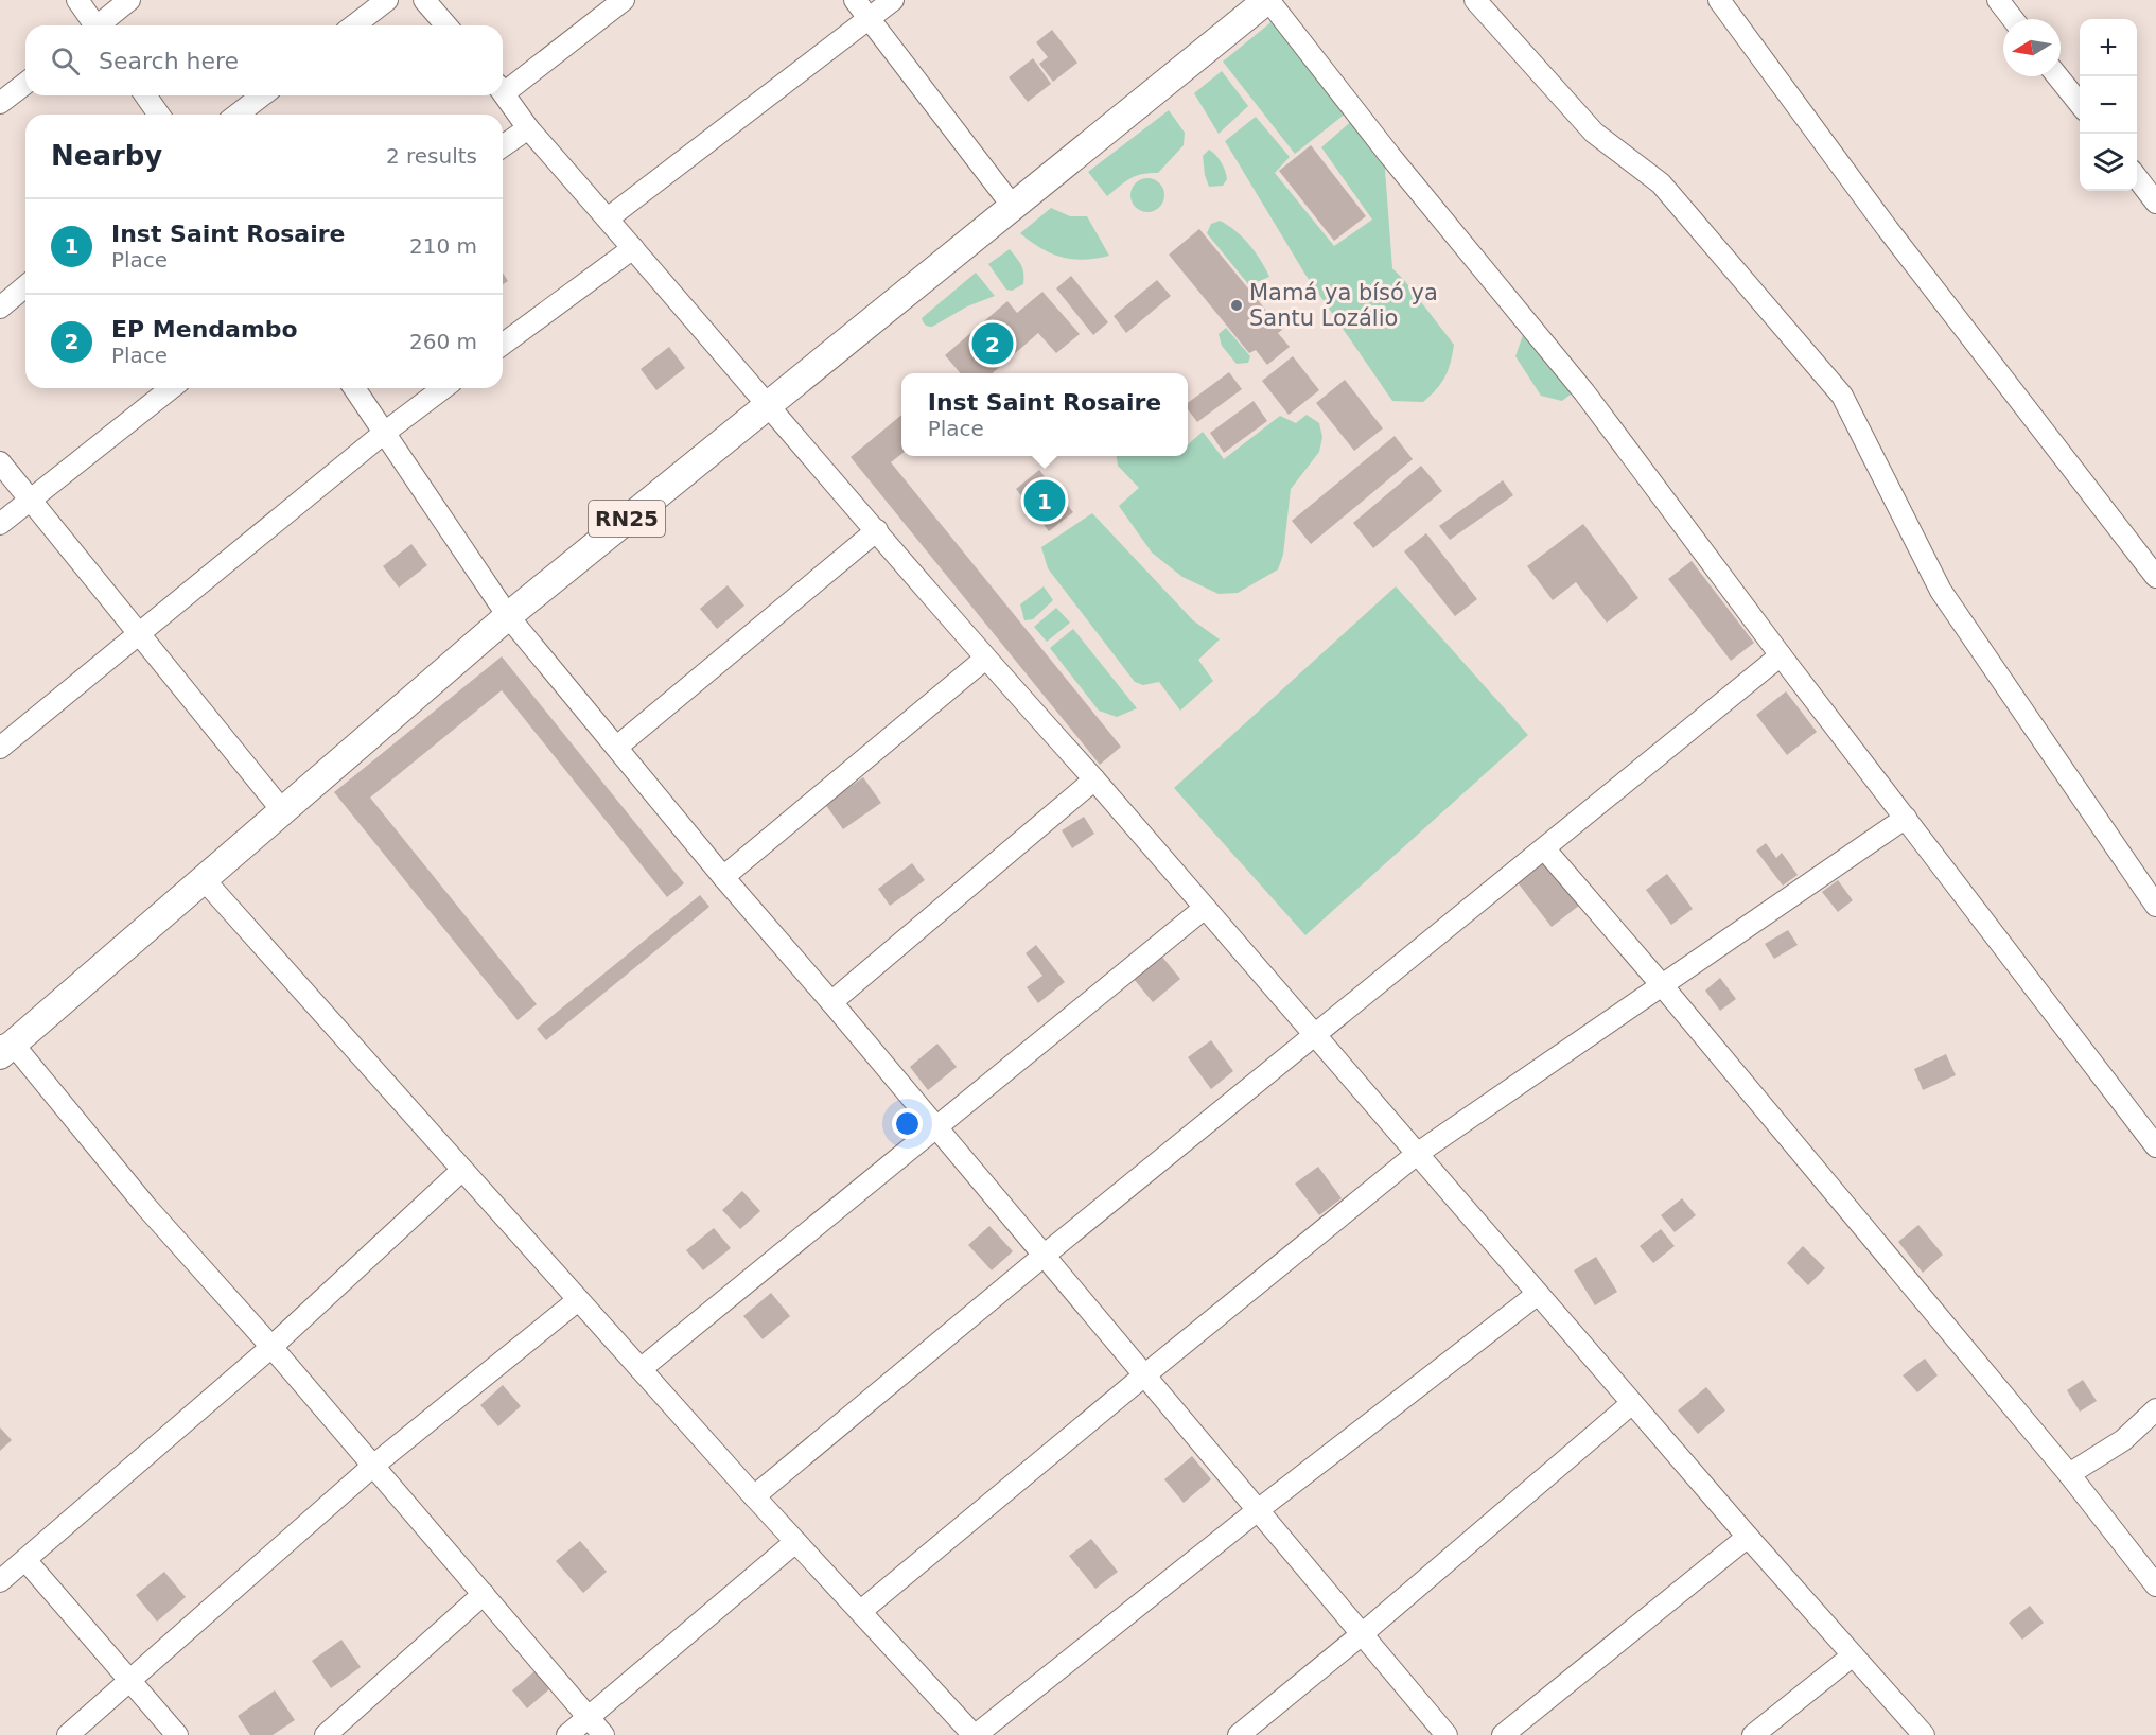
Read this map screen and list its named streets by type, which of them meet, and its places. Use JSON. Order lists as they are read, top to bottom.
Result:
{
  "streets": {
    "main road": ["RN25"]
  },
  "places": ["Mamá ya bísó ya Santu Lozálio"],
  "north": "left",
  "page": {
    "map_buttons": ["+", "−"],
    "search": "Search here",
    "heading": ["Nearby", "2 results"],
    "list": [
      {
        "mark": "1",
        "name": "Inst Saint Rosaire",
        "note": "Place",
        "value": "210 m"
      },
      {
        "mark": "2",
        "name": "EP Mendambo",
        "note": "Place",
        "value": "260 m"
      }
    ],
    "pins": ["2", "1"],
    "popup": ["Inst Saint Rosaire", "Place"]
  }
}
